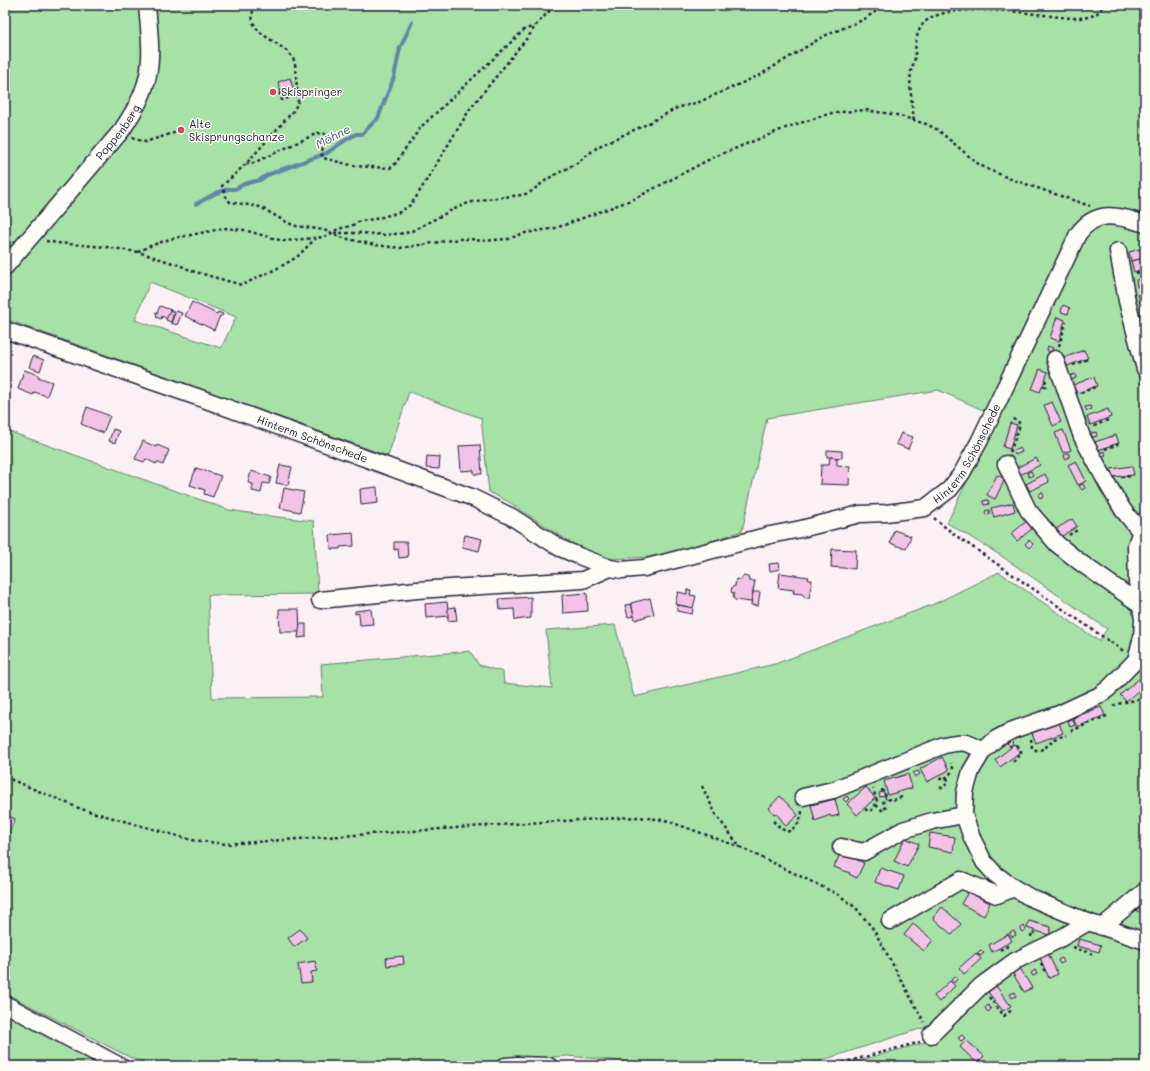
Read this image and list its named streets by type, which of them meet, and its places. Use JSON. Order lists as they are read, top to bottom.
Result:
{
  "streets": {
    "street": ["Poppenberg", "Hinterm Schönschede"]
  },
  "water": ["Möhne"],
  "places": ["Skispringer", "Alte Skisprungschanze"]
}
